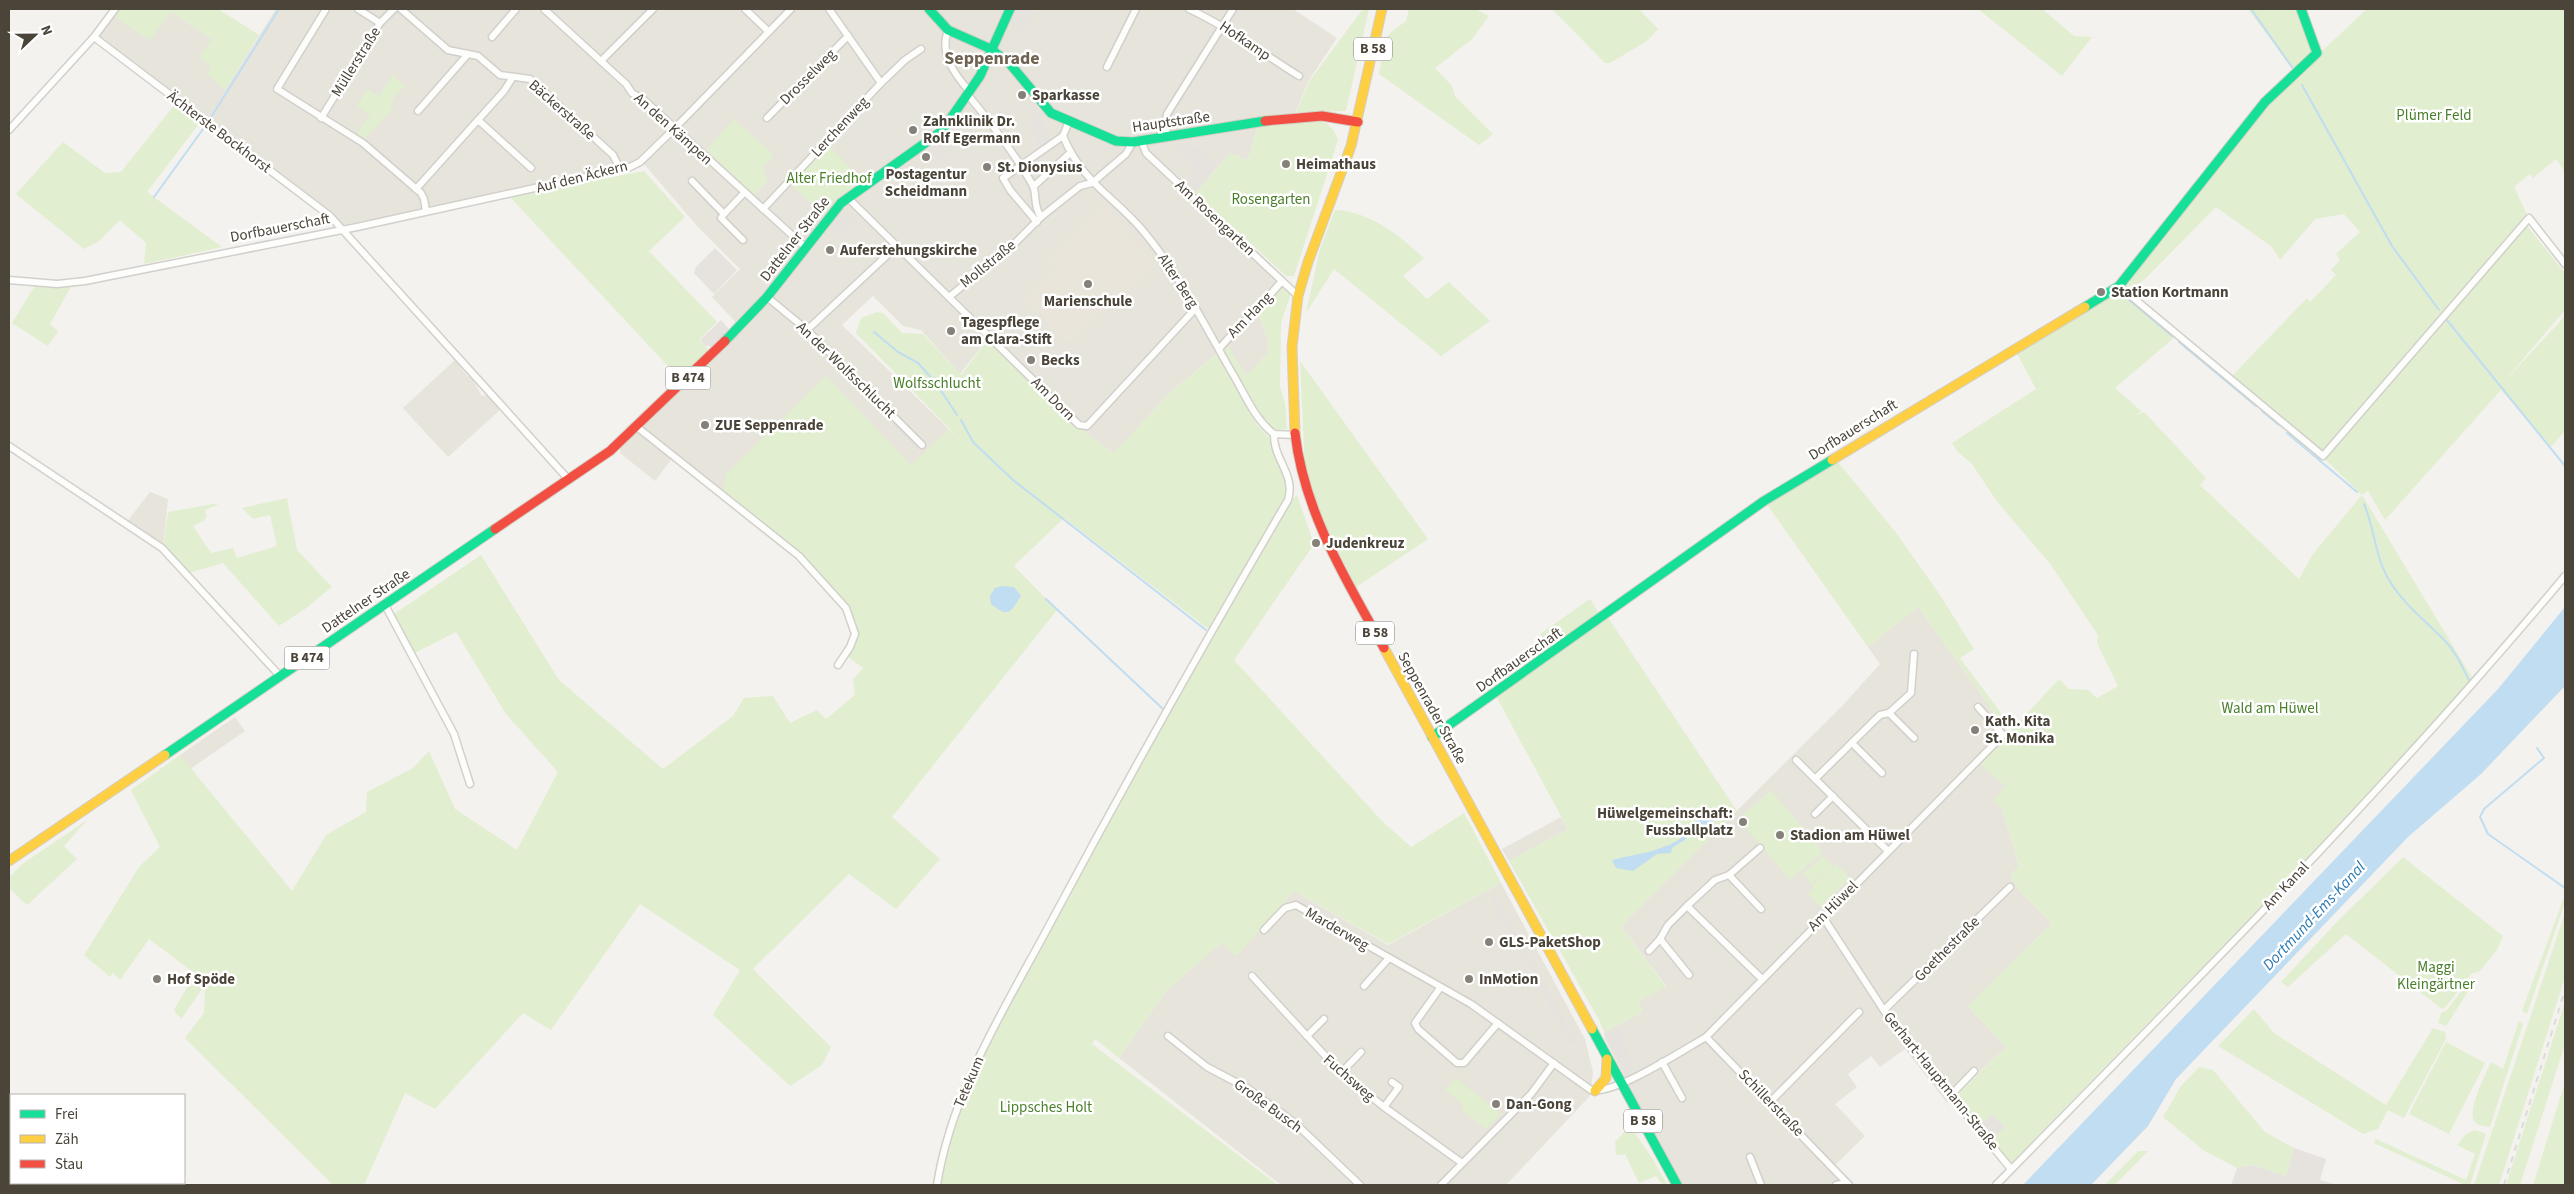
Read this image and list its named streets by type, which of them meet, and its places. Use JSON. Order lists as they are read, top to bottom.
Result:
{
  "streets": {
    "main road": [
      "B 58",
      "Hauptstraße",
      "Dorfbauerschaft",
      "Dattelner Straße",
      "B 474",
      "Seppenrader Straße"
    ],
    "street": [
      "Hofkamp",
      "Müllerstraße",
      "Drosselweg",
      "Bäckerstraße",
      "Lerchenweg",
      "An den Kämpen",
      "Ächterste Bockhorst",
      "Auf den Äckern",
      "Am Rosengarten",
      "Mollstraße",
      "Alter Berg",
      "Am Hang",
      "An der Wolfsschlucht",
      "Am Dorn",
      "Am Kanal",
      "Am Hüwel",
      "Marderweg",
      "Goethestraße",
      "Fuchsweg",
      "Gerhart-Hauptmann-Straße",
      "Tetekum",
      "Schillerstraße",
      "Große Busch"
    ]
  },
  "crossings": [
    ["Bäckerstraße", "Auf den Äckern"],
    ["Hauptstraße", "Am Rosengarten"],
    ["Hauptstraße", "Dattelner Straße"],
    ["Hauptstraße", "Mollstraße"],
    ["Hauptstraße", "B 474"],
    ["Hauptstraße", "Seppenrader Straße"],
    ["Lerchenweg", "An den Kämpen"],
    ["An den Kämpen", "Auf den Äckern"],
    ["An den Kämpen", "Dattelner Straße"],
    ["Ächterste Bockhorst", "Auf den Äckern"],
    ["Ächterste Bockhorst", "Dorfbauerschaft"],
    ["Auf den Äckern", "Dorfbauerschaft"],
    ["Am Rosengarten", "Mollstraße"],
    ["Am Rosengarten", "Am Hang"],
    ["Am Rosengarten", "Seppenrader Straße"],
    ["Dorfbauerschaft", "Dattelner Straße"],
    ["Dorfbauerschaft", "Seppenrader Straße"],
    ["Dattelner Straße", "Mollstraße"],
    ["Dattelner Straße", "An der Wolfsschlucht"],
    ["Dattelner Straße", "B 474"],
    ["Mollstraße", "Alter Berg"],
    ["Mollstraße", "Am Dorn"],
    ["Alter Berg", "Am Hang"],
    ["Alter Berg", "Am Dorn"],
    ["Alter Berg", "Tetekum"],
    ["Seppenrader Straße", "Am Hüwel"],
    ["Am Kanal", "Gerhart-Hauptmann-Straße"],
    ["Am Hüwel", "Gerhart-Hauptmann-Straße"],
    ["Am Hüwel", "Schillerstraße"],
    ["Goethestraße", "Gerhart-Hauptmann-Straße"]
  ],
  "districts": ["Seppenrade"],
  "water": ["Dortmund-Ems-Kanal"],
  "parks": [
    "Plümer Feld",
    "Alter Friedhof",
    "Rosengarten",
    "Wolfsschlucht",
    "Wald am Hüwel",
    "Maggi Kleingärtner",
    "Lippsches Holt"
  ],
  "places": [
    "Sparkasse",
    "Zahnklinik Dr. Rolf Egermann",
    "Postagentur Scheidmann",
    "Heimathaus",
    "St. Dionysius",
    "Auferstehungskirche",
    "Marienschule",
    "Station Kortmann",
    "Tagespflege am Clara-Stift",
    "Becks",
    "ZUE Seppenrade",
    "Judenkreuz",
    "Kath. Kita St. Monika",
    "Hüwelgemeinschaft: Fussballplatz",
    "Stadion am Hüwel",
    "GLS-PaketShop",
    "Hof Spöde",
    "InMotion",
    "Dan-Gong"
  ],
  "legend": ["Frei", "Zäh", "Stau"],
  "north": "right"
}
